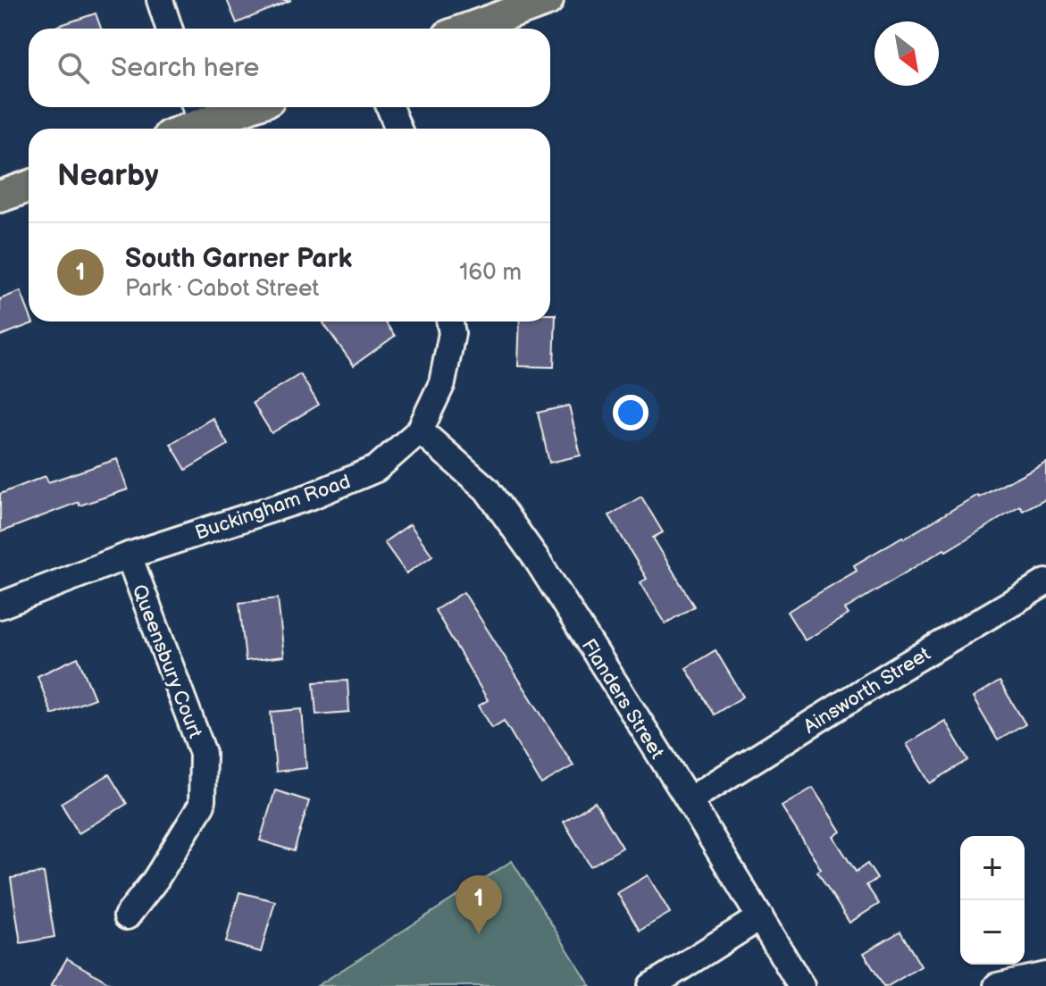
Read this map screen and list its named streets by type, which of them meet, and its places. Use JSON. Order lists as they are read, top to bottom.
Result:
{
  "streets": {
    "street": [
      "Buckingham Road",
      "Queensbury Court",
      "Ainsworth Street",
      "Flanders Street"
    ]
  },
  "crossings": [
    ["Buckingham Road", "Queensbury Court"],
    ["Buckingham Road", "Flanders Street"],
    ["Ainsworth Street", "Flanders Street"]
  ],
  "north": "bottom right",
  "page": {
    "search": "Search here",
    "heading": "Nearby",
    "list": [
      {
        "mark": "1",
        "name": "South Garner Park",
        "note": "Park · Cabot Street",
        "value": "160 m"
      }
    ],
    "map_buttons": ["+", "−"],
    "pins": "1"
  }
}
